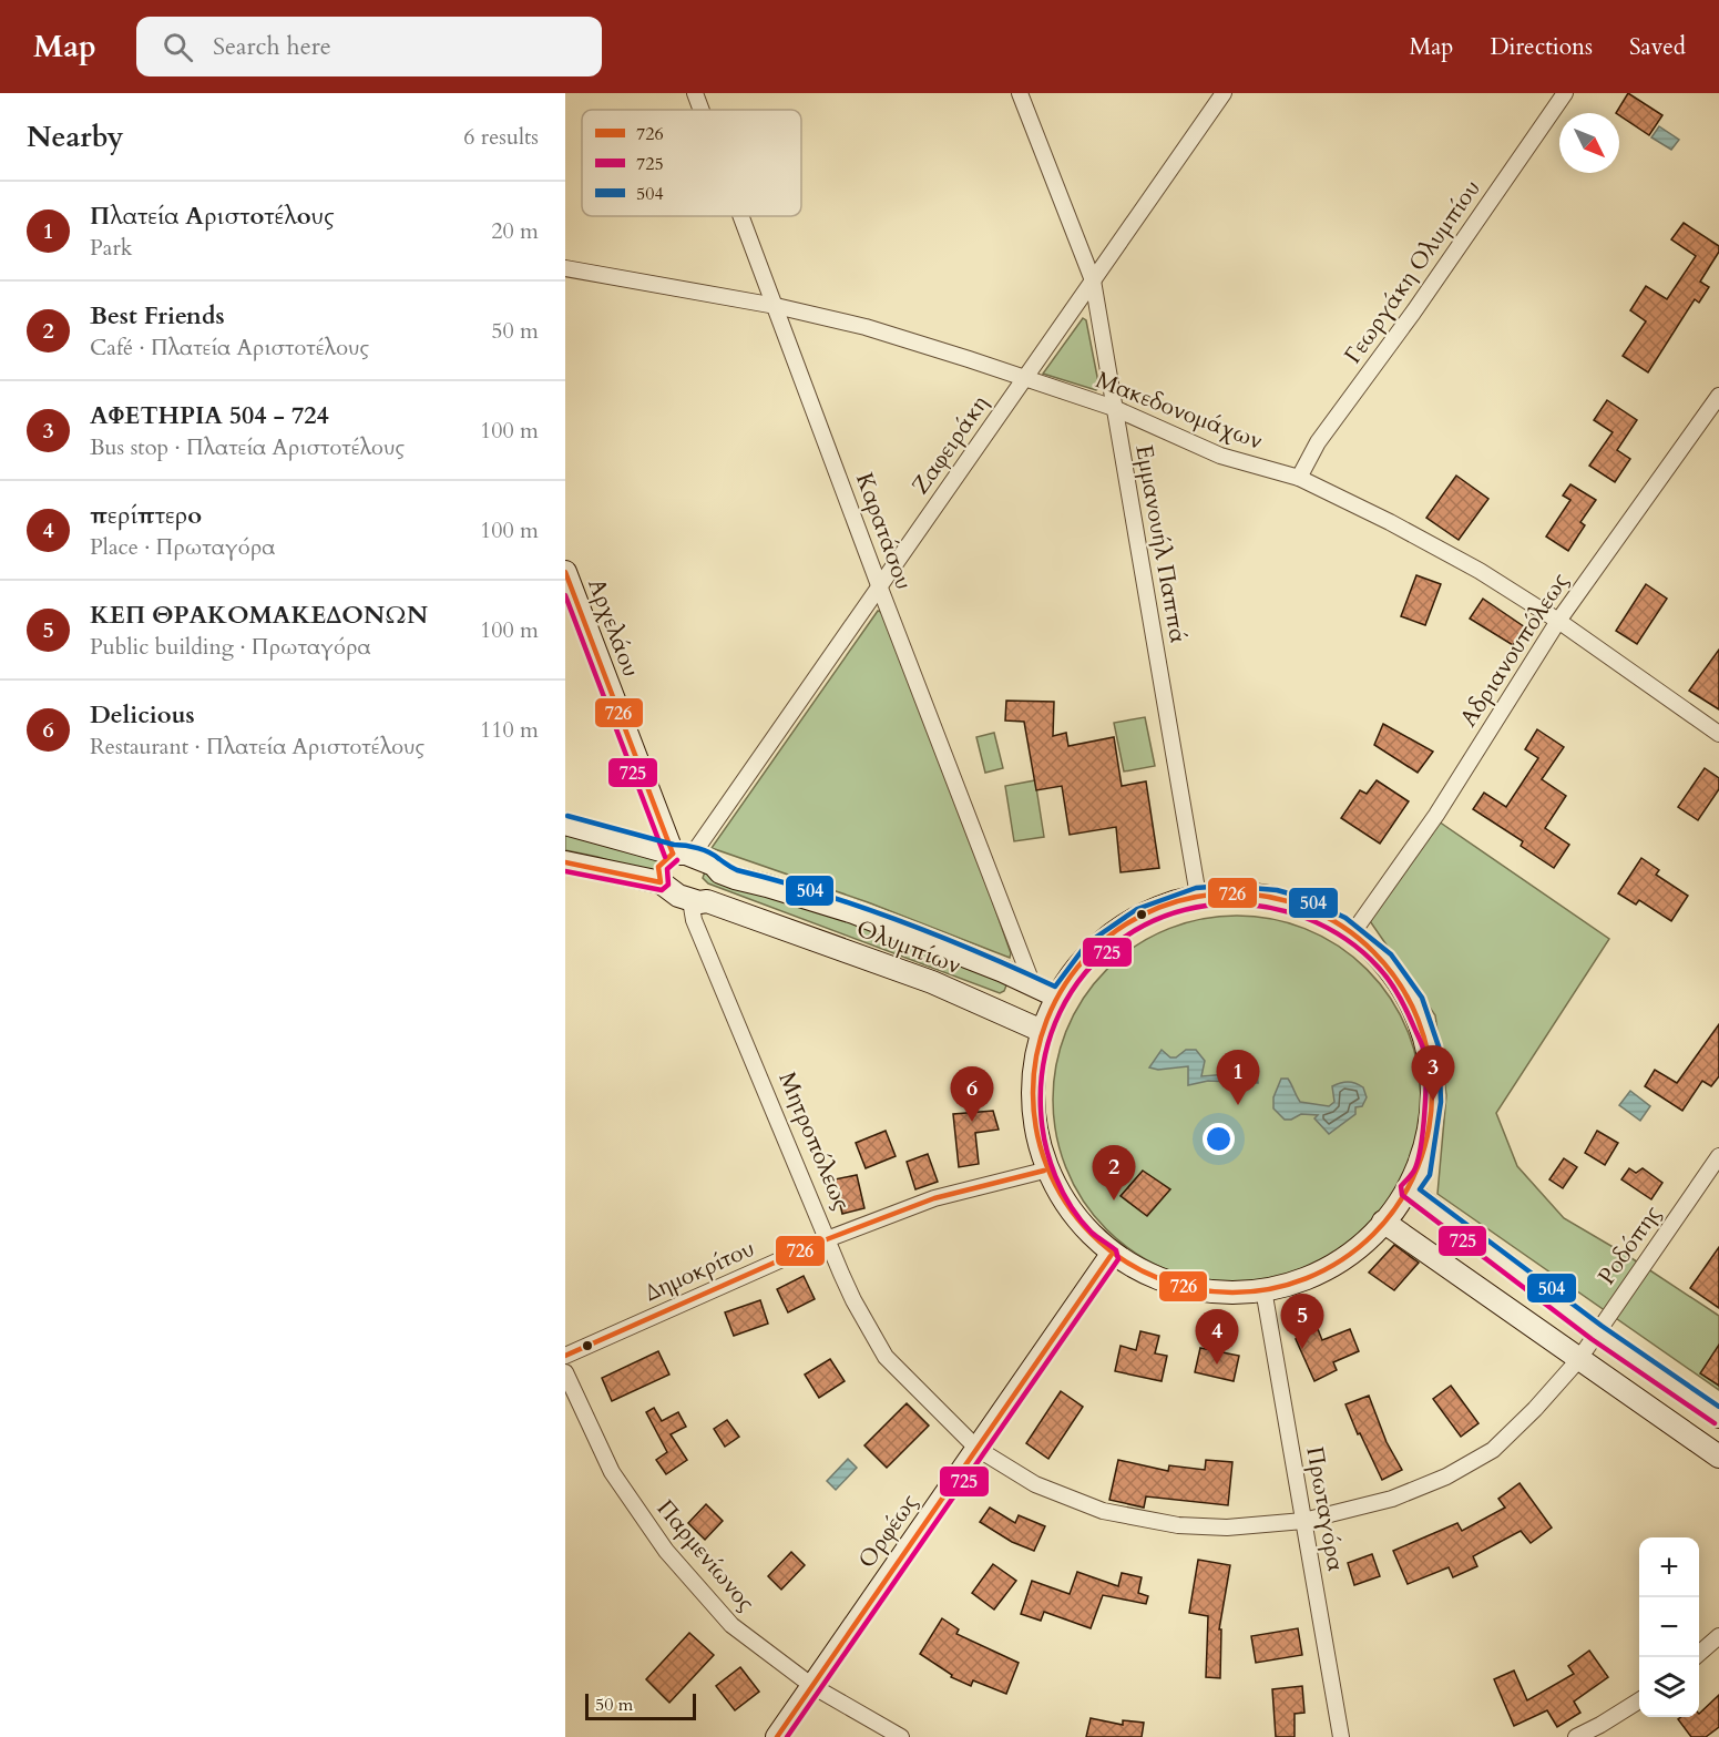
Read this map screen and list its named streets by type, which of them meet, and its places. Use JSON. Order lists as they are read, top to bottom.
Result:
{
  "streets": {
    "street": [
      "Γεωργάκη Ολυμπίου",
      "Μακεδονομάχων",
      "Ζαφειράκη",
      "Καρατάσου",
      "Εμμανουήλ Παππά",
      "Αρχελάου",
      "Αδριανουπόλεως",
      "Ολυμπίων",
      "Μητροπόλεως",
      "Ροδόπης",
      "Δημοκρίτου",
      "Πρωταγόρα",
      "Ορφέως",
      "Παρμενίωνος"
    ]
  },
  "crossings": [
    ["Γεωργάκη Ολυμπίου", "Μακεδονομάχων"],
    ["Μακεδονομάχων", "Ζαφειράκη"],
    ["Μακεδονομάχων", "Καρατάσου"],
    ["Μακεδονομάχων", "Εμμανουήλ Παππά"],
    ["Μακεδονομάχων", "Αδριανουπόλεως"],
    ["Ζαφειράκη", "Καρατάσου"],
    ["Ζαφειράκη", "Εμμανουήλ Παππά"],
    ["Ζαφειράκη", "Αρχελάου"],
    ["Ζαφειράκη", "Ολυμπίων"],
    ["Ζαφειράκη", "Μητροπόλεως"],
    ["Καρατάσου", "Ολυμπίων"],
    ["Αρχελάου", "Ολυμπίων"],
    ["Αρχελάου", "Μητροπόλεως"],
    ["Ολυμπίων", "Μητροπόλεως"],
    ["Μητροπόλεως", "Ροδόπης"],
    ["Μητροπόλεως", "Δημοκρίτου"],
    ["Μητροπόλεως", "Πρωταγόρα"],
    ["Μητροπόλεως", "Ορφέως"],
    ["Ορφέως", "Παρμενίωνος"]
  ],
  "lines": ["transit line 726", "transit line 725", "transit line 504"],
  "legend": ["726", "725", "504"],
  "scale_bar": "50 m",
  "north": "bottom right",
  "page": {
    "header": "Map",
    "search": "Search here",
    "nav": ["Map", "Directions", "Saved"],
    "heading": ["Nearby", "6 results"],
    "list": [
      {
        "mark": "1",
        "name": "Πλατεία Αριστοτέλους",
        "note": "Park",
        "value": "20 m"
      },
      {
        "mark": "2",
        "name": "Best Friends",
        "note": "Café · Πλατεία Αριστοτέλους",
        "value": "50 m"
      },
      {
        "mark": "3",
        "name": "ΑΦΕΤΗΡΙΑ 504 - 724",
        "note": "Bus stop · Πλατεία Αριστοτέλους",
        "value": "100 m"
      },
      {
        "mark": "4",
        "name": "περίπτερο",
        "note": "Place · Πρωταγόρα",
        "value": "100 m"
      },
      {
        "mark": "5",
        "name": "ΚΕΠ ΘΡΑΚΟΜΑΚΕΔΟΝΩΝ",
        "note": "Public building · Πρωταγόρα",
        "value": "100 m"
      },
      {
        "mark": "6",
        "name": "Delicious",
        "note": "Restaurant · Πλατεία Αριστοτέλους",
        "value": "110 m"
      }
    ],
    "pins": [
      "3",
      "1",
      "6",
      "2",
      "5",
      "4"
    ],
    "map_buttons": ["+", "−"],
    "scale": "50 m"
  }
}
